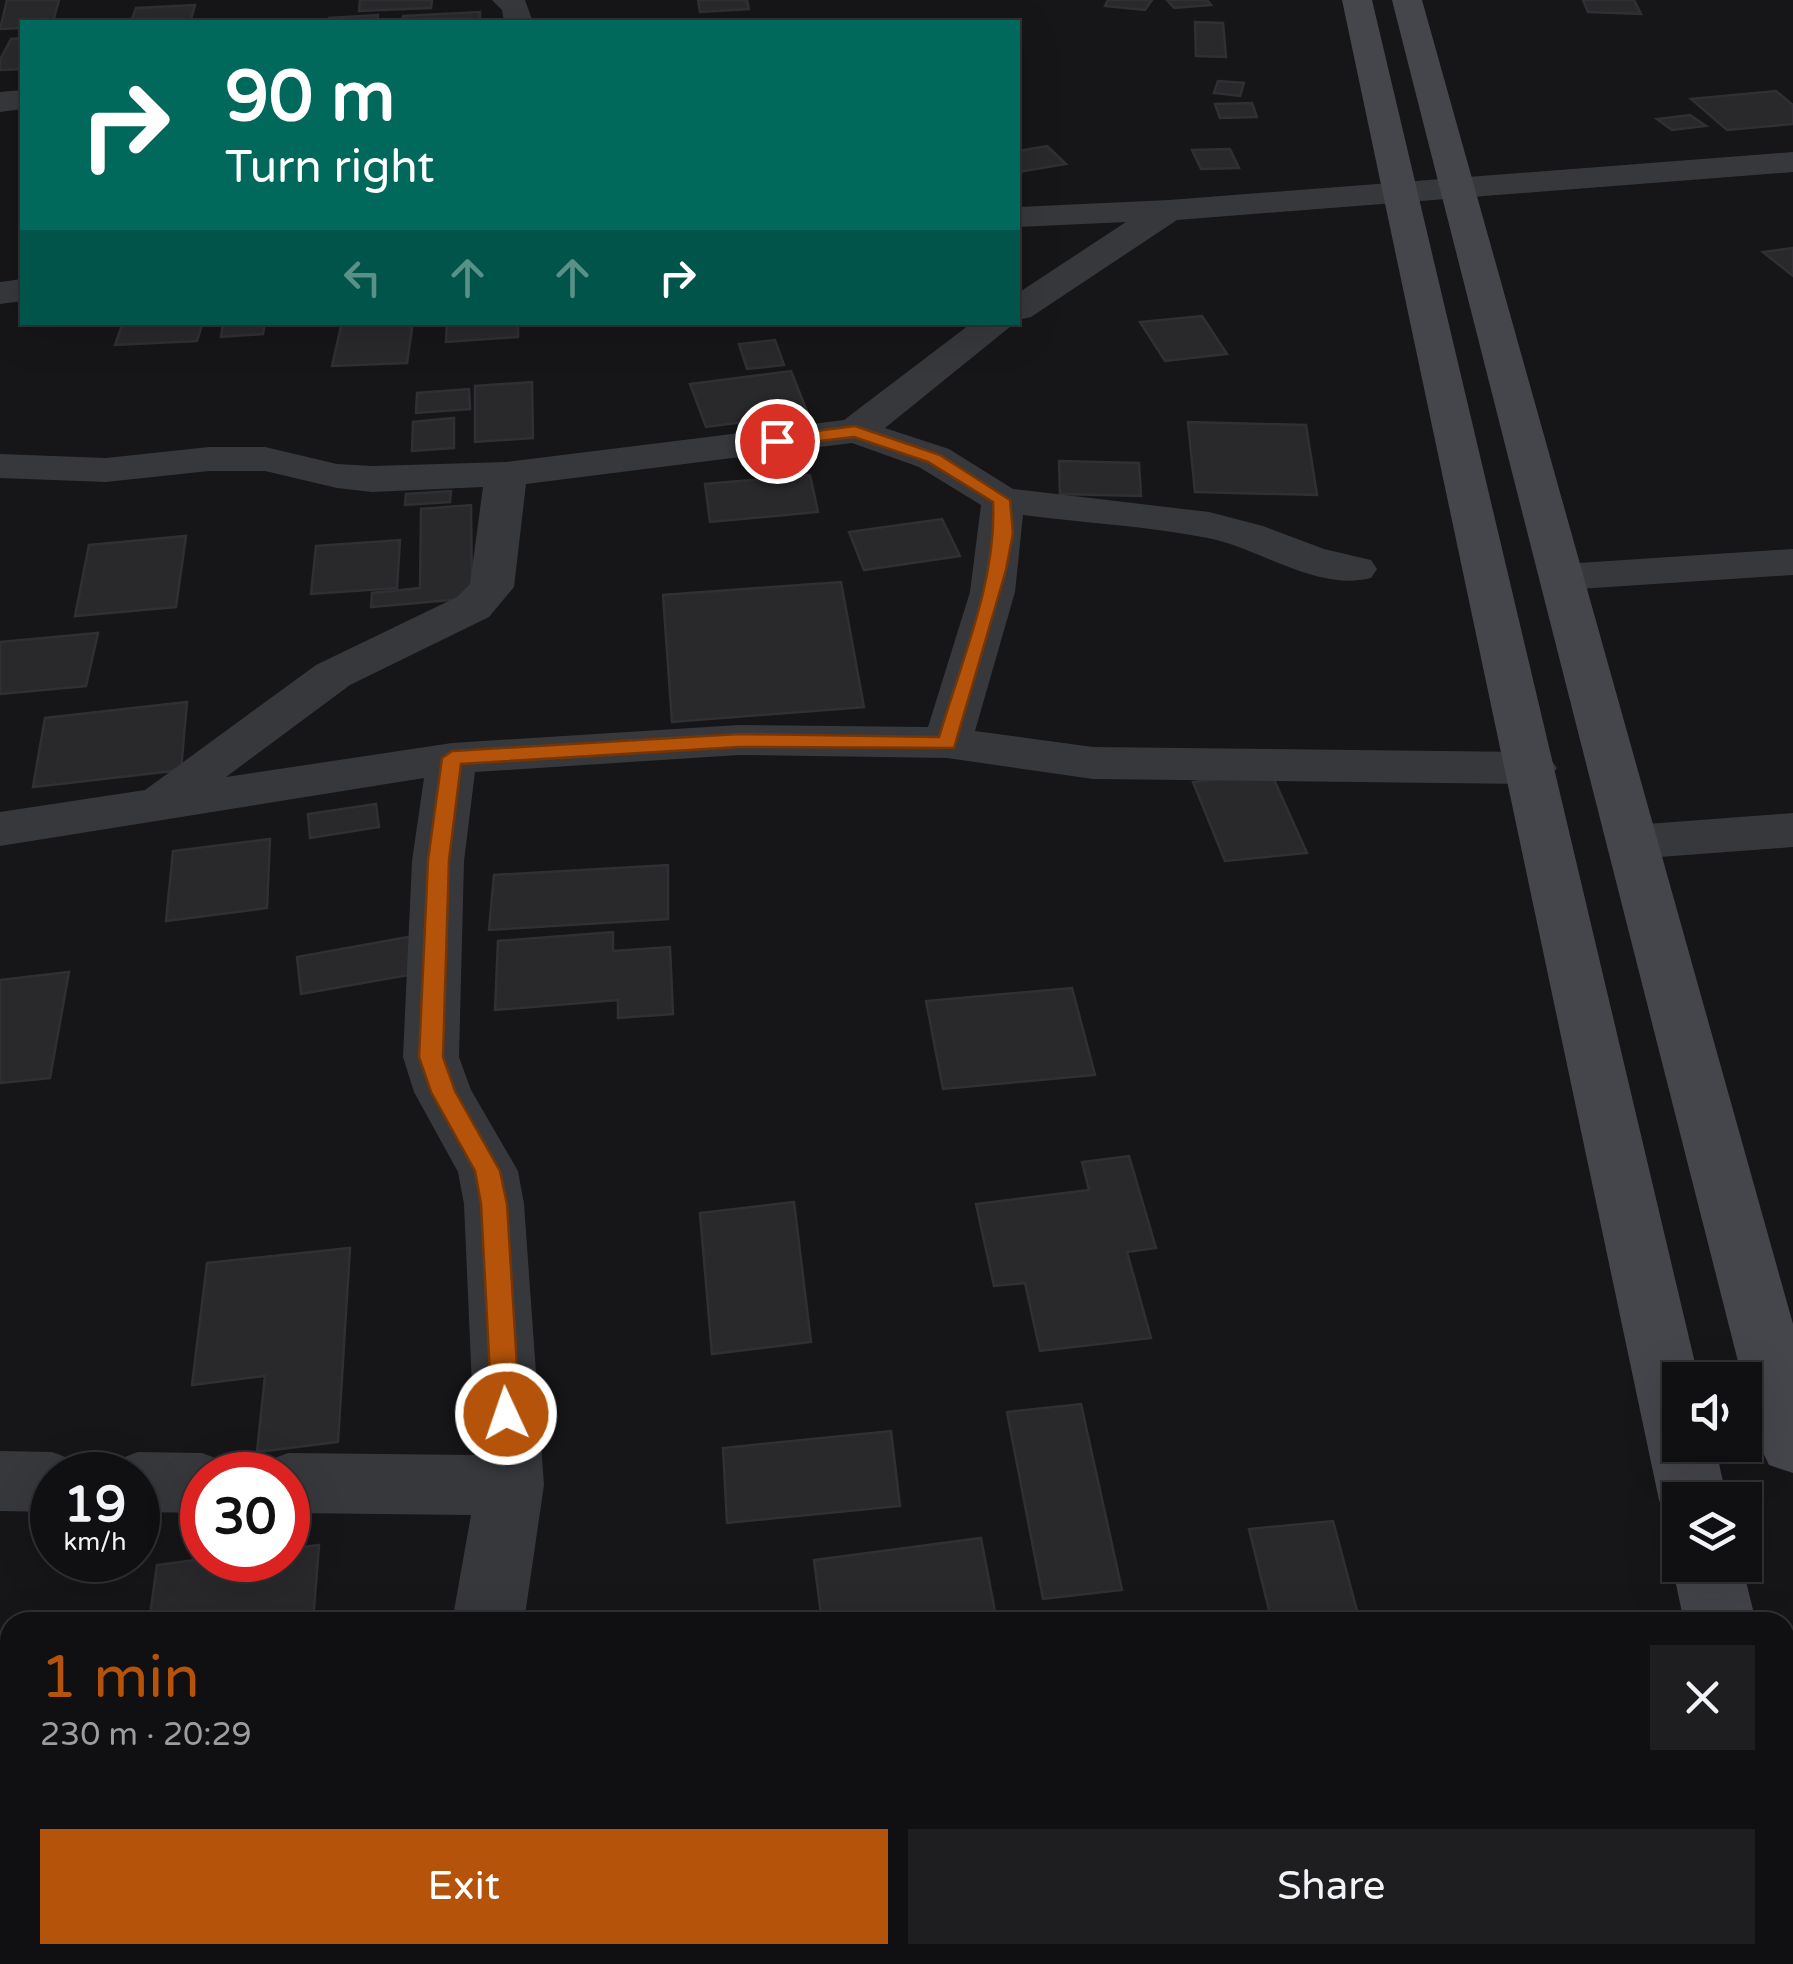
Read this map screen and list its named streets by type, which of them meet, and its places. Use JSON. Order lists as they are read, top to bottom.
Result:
{
  "page": {
    "turn": ["90 m", "Turn right"],
    "speed": "19 km/h",
    "limit": "30",
    "heading": ["1 min", "230 m · 20:29"],
    "buttons": ["Exit", "Share"]
  }
}
